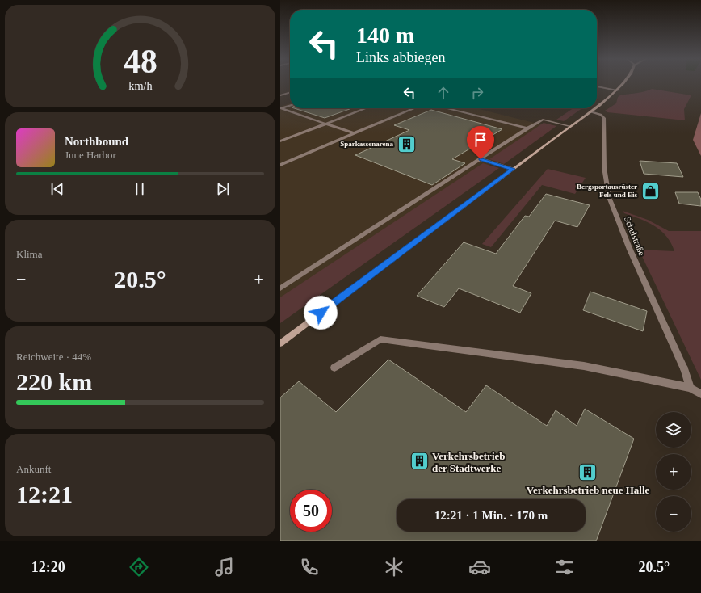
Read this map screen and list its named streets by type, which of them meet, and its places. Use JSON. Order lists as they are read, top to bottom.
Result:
{
  "streets": {
    "street": ["Schulstraße"]
  },
  "places": {
    "building": ["Sparkassenarena", "Verkehrsbetrieb der Stadtwerke", "Verkehrsbetrieb neue Halle"],
    "shop": ["Bergsportausrüster Fels und Eis"]
  },
  "page": {
    "turn": ["140 m", "Links abbiegen"],
    "song": ["Northbound", "June Harbor"],
    "tile": [
      "Klima",
      ["Reichweite · 44%", "220 km"],
      ["Ankunft", "12:21"]
    ],
    "heat": ["−", "20.5°", "+"],
    "map_buttons": ["+", "−"],
    "limit": "50",
    "trip": "12:21 · 1 Min. · 170 m",
    "tabs": ["12:20", "20.5°"],
    "gauge": ["48", "km/h"]
  }
}
